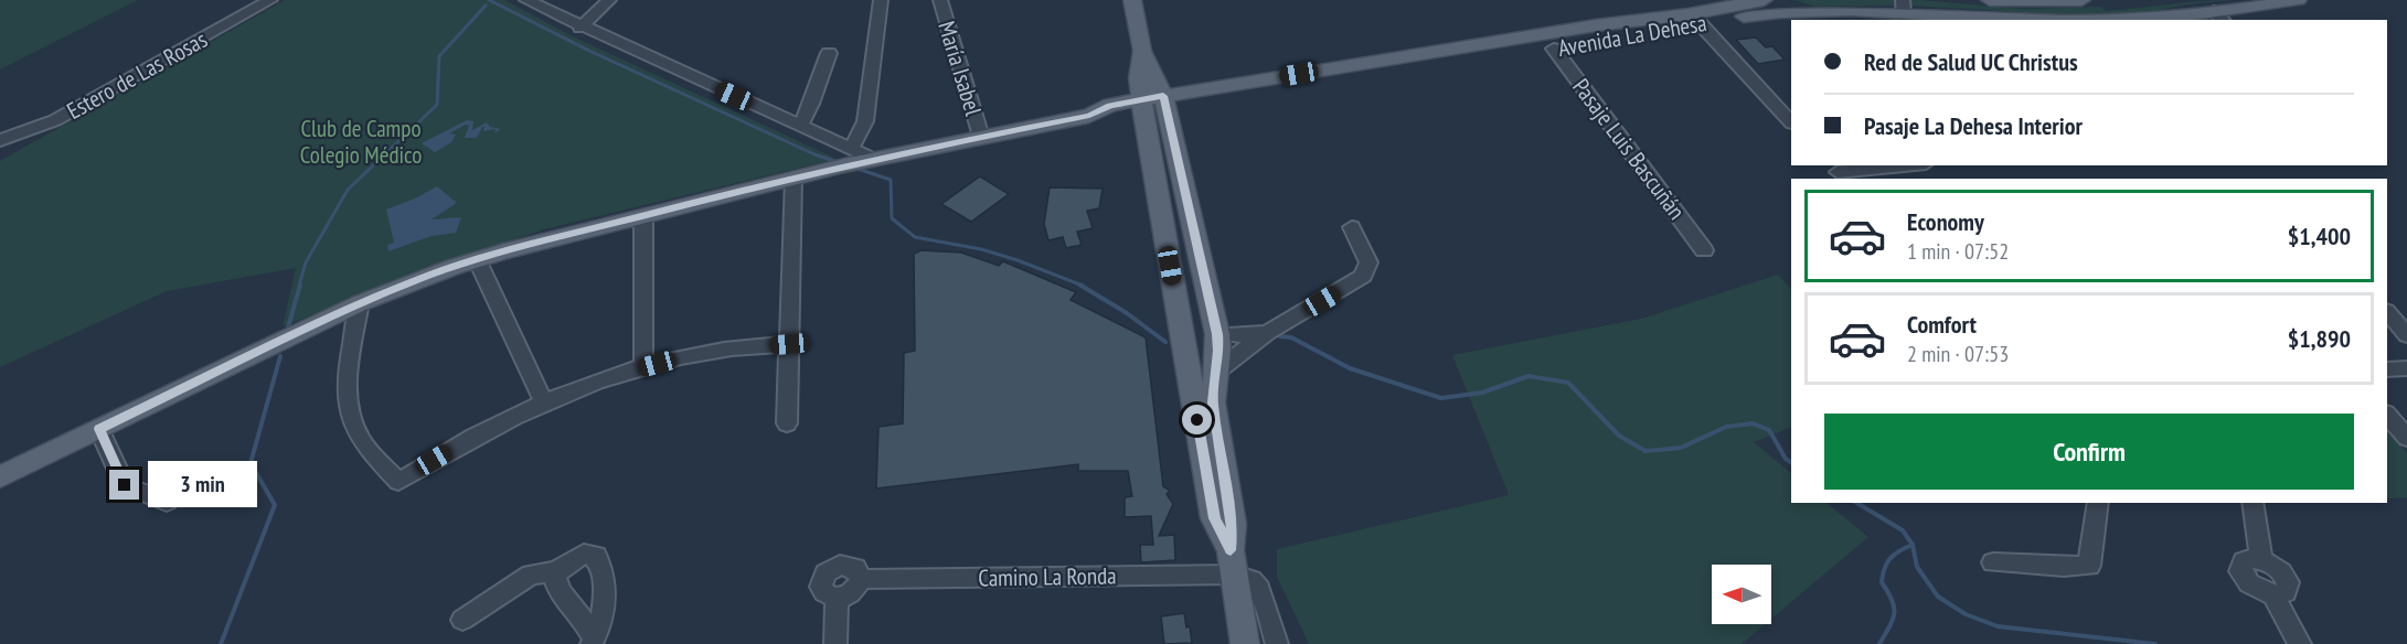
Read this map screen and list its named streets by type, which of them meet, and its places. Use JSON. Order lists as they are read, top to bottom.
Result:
{
  "streets": {
    "main road": ["Avenida La Dehesa"],
    "street": [
      "María Isabel",
      "Estero de Las Rosas",
      "Pasaje Luis Bascuñán",
      "Camino La Ronda"
    ]
  },
  "crossings": [
    ["Avenida La Dehesa", "María Isabel"],
    ["Avenida La Dehesa", "Pasaje Luis Bascuñán"]
  ],
  "parks": ["Club de Campo Colegio Médico"],
  "north": "left",
  "page": {
    "banner": ["Red de Salud UC Christus", "Pasaje La Dehesa Interior"],
    "list": [
      {
        "name": "Economy",
        "note": "1 min · 07:52",
        "value": "$1,400"
      },
      {
        "name": "Comfort",
        "note": "2 min · 07:53",
        "value": "$1,890"
      }
    ],
    "buttons": "Confirm",
    "bubble": "3 min"
  }
}
